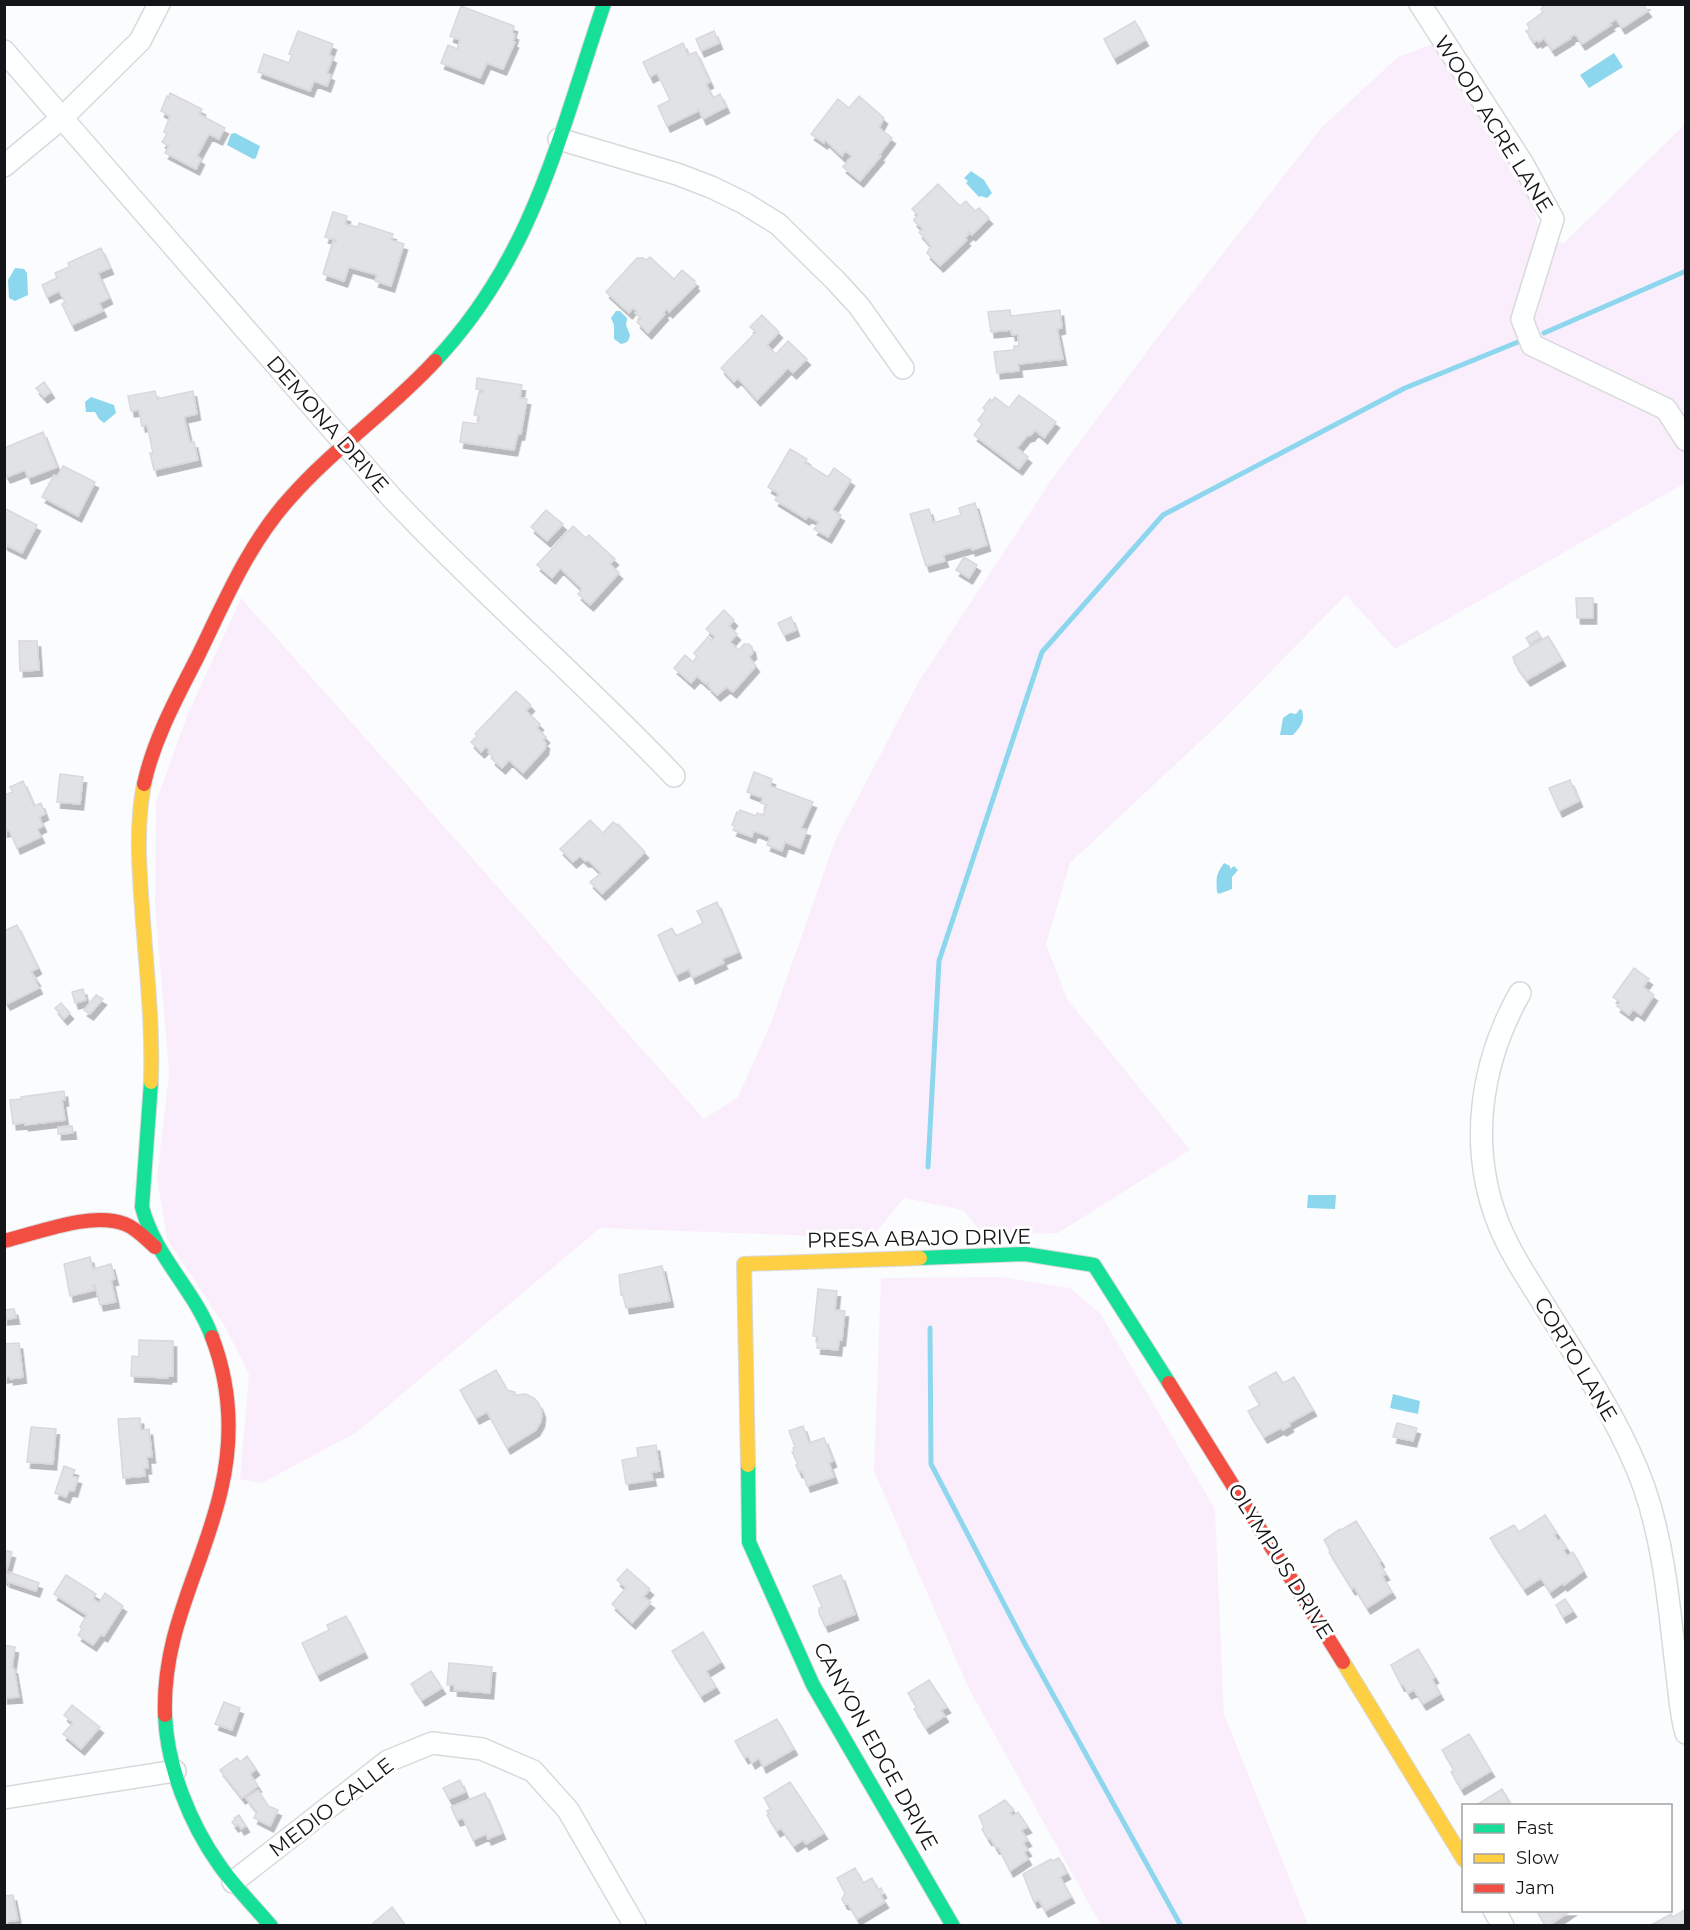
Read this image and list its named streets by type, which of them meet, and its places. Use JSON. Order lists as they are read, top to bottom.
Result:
{
  "streets": {
    "street": [
      "WOOD ACRE LANE",
      "DEMONA DRIVE",
      "PRESA ABAJO DRIVE",
      "CORTO LANE",
      "OLYMPUS DRIVE",
      "CANYON EDGE DRIVE",
      "MEDIO CALLE"
    ]
  },
  "crossings": [
    ["PRESA ABAJO DRIVE", "OLYMPUS DRIVE"],
    ["PRESA ABAJO DRIVE", "CANYON EDGE DRIVE"]
  ],
  "legend": ["Fast", "Slow", "Jam"]
}
